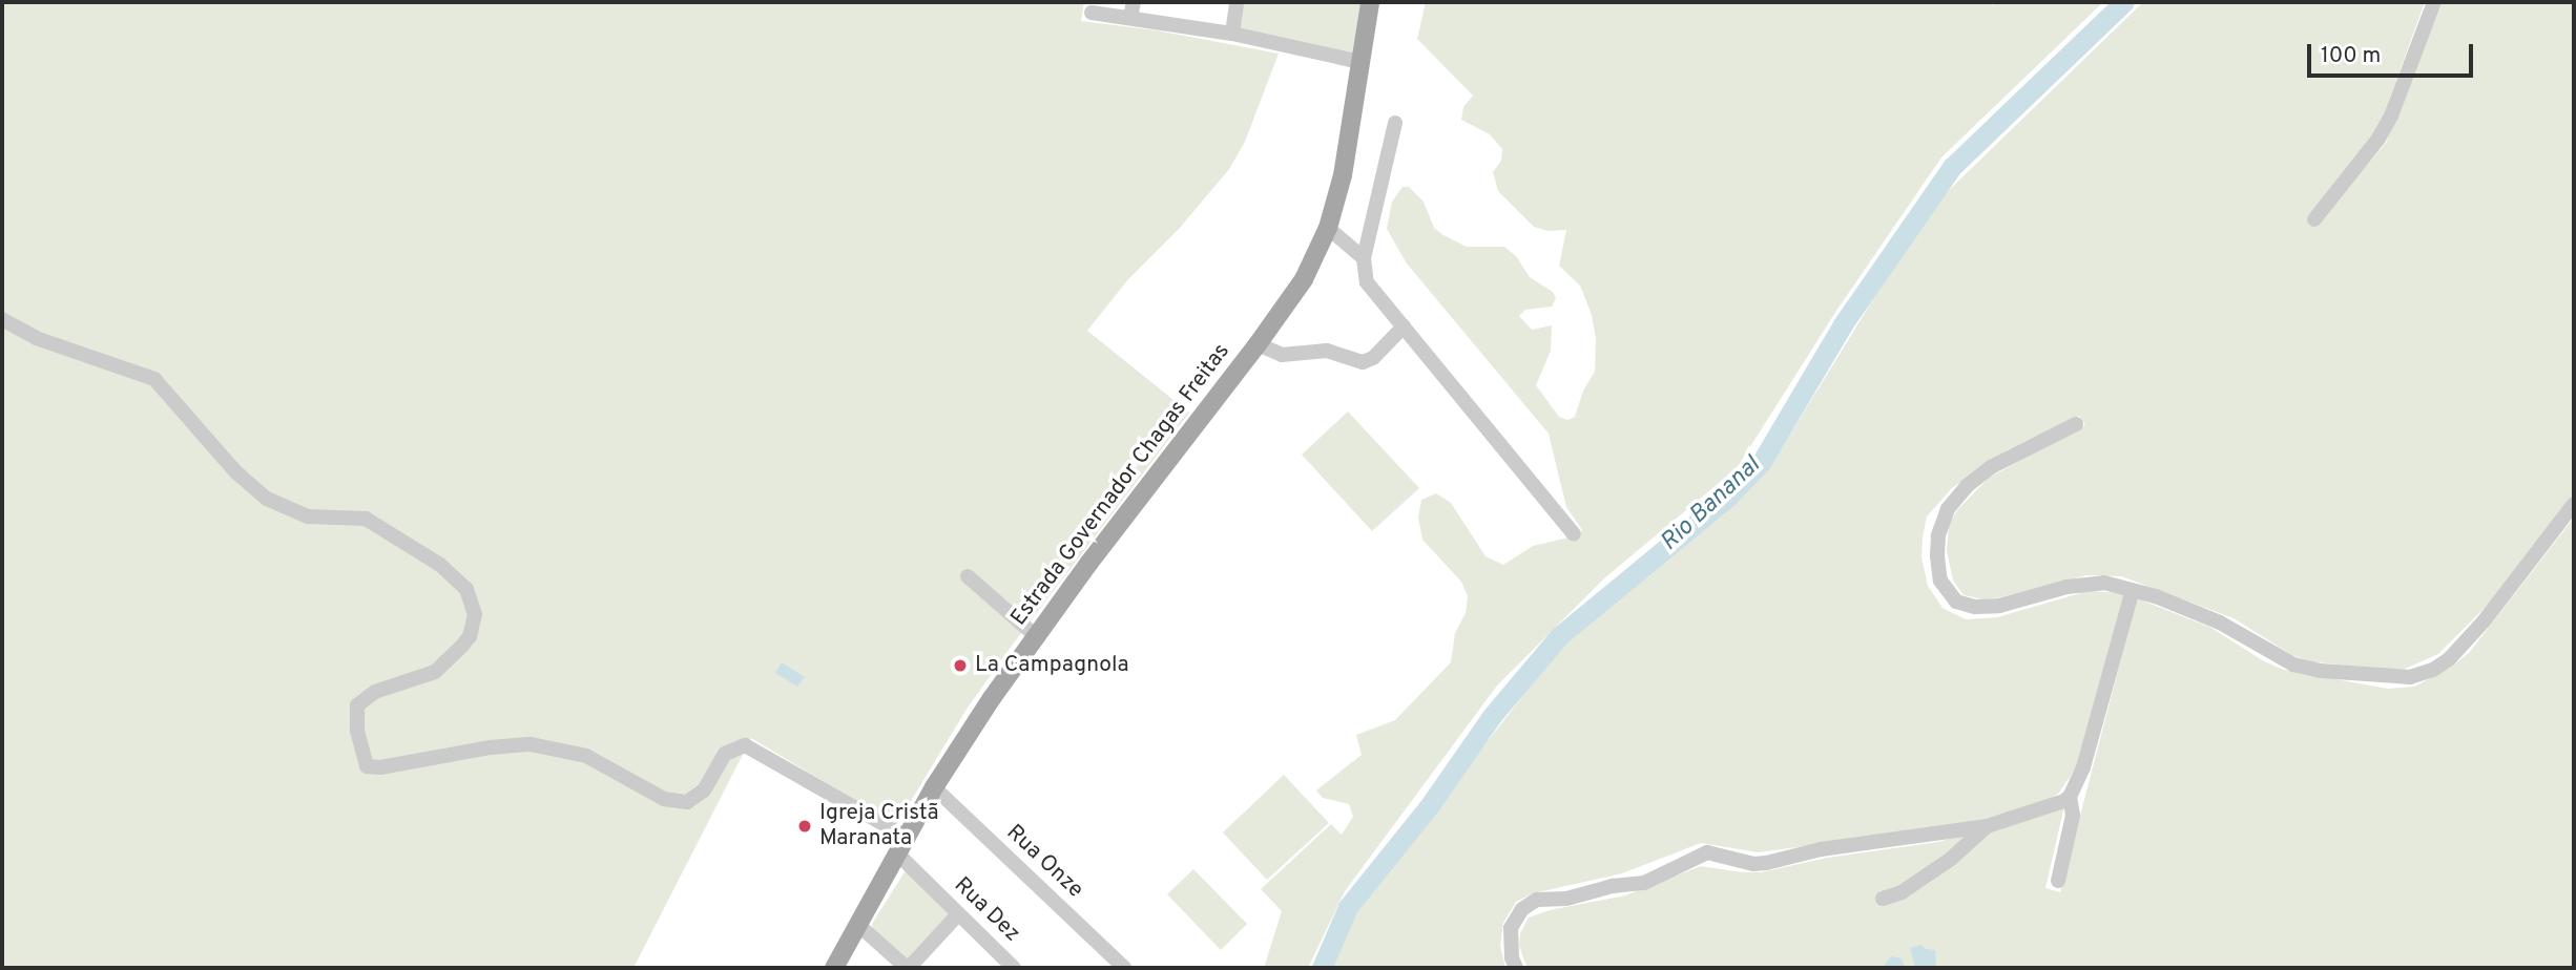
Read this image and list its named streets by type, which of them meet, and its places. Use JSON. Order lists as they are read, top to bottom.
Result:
{
  "streets": {
    "main road": ["Estrada Governador Chagas Freitas"],
    "street": ["Rua Onze", "Rua Dez"]
  },
  "crossings": [
    ["Estrada Governador Chagas Freitas", "Rua Onze"],
    ["Estrada Governador Chagas Freitas", "Rua Dez"]
  ],
  "water": ["Rio Bananal"],
  "places": ["La Campagnola", "Igreja Cristã Maranata"],
  "scale_bar": "100 m"
}
